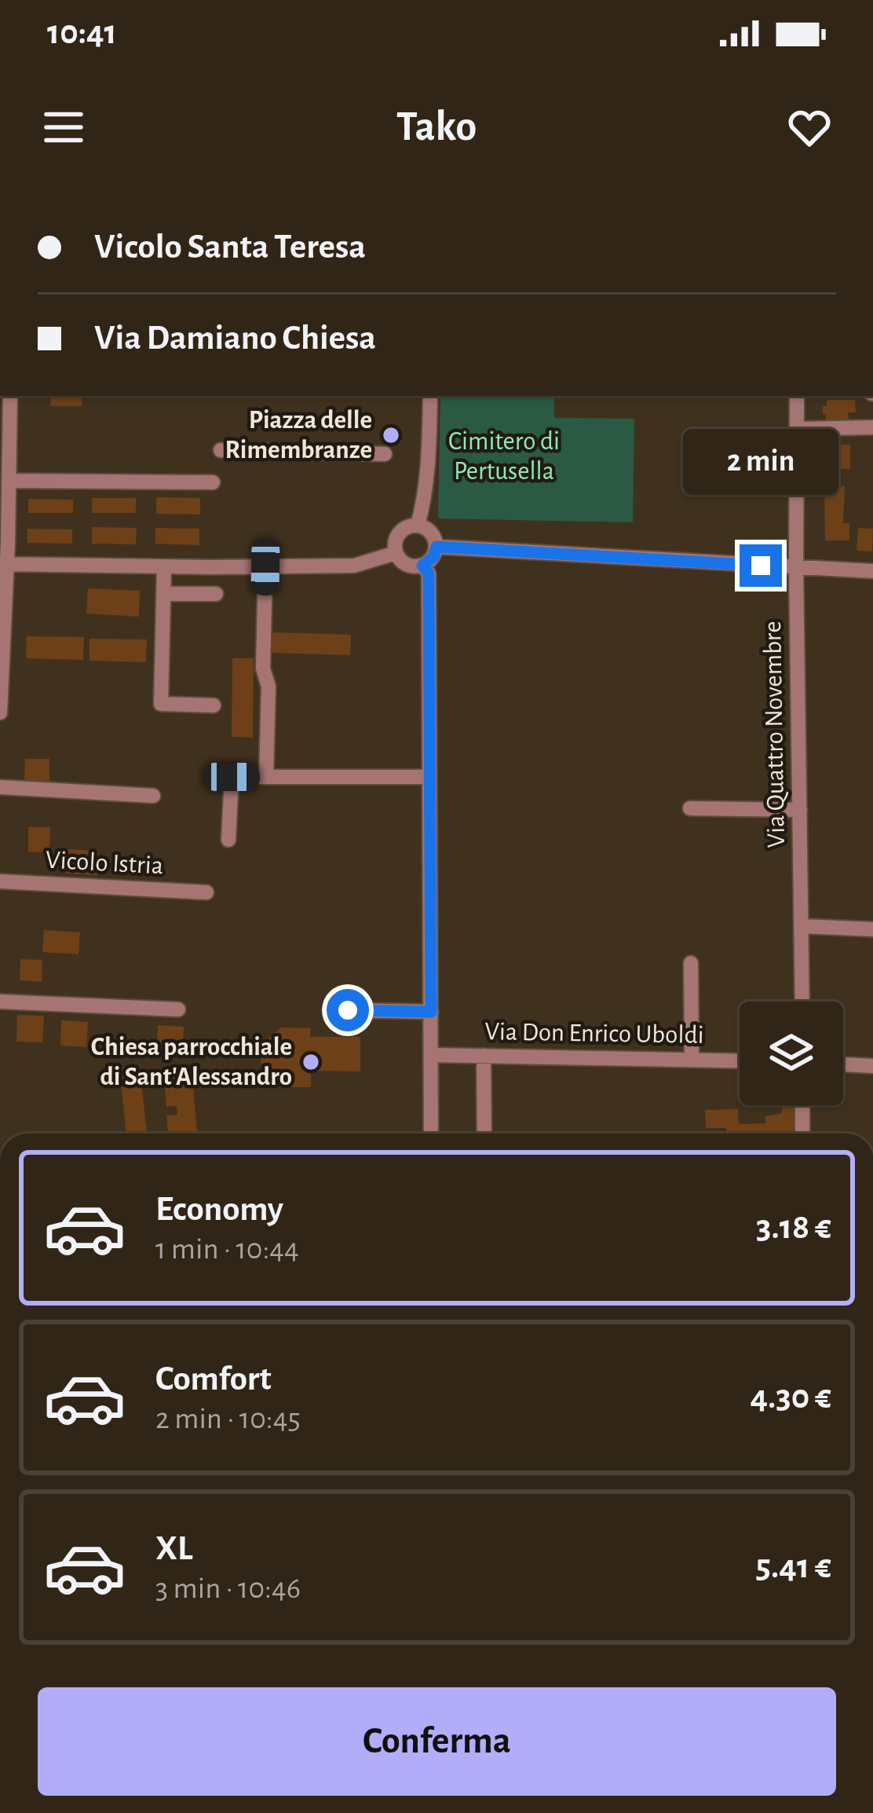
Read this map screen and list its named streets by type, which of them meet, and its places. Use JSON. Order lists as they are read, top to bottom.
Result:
{
  "streets": {
    "street": ["Via Quattro Novembre", "Vicolo Istria", "Via Don Enrico Uboldi"]
  },
  "parks": ["Cimitero di Pertusella"],
  "places": ["Piazza delle Rimembranze", "Chiesa parrocchiale di Sant'Alessandro"],
  "page": {
    "status": "10:41",
    "header": "Tako",
    "banner": ["Vicolo Santa Teresa", "Via Damiano Chiesa"],
    "bubble": "2 min",
    "list": [
      {
        "name": "Economy",
        "note": "1 min · 10:44",
        "value": "3.18 €"
      },
      {
        "name": "Comfort",
        "note": "2 min · 10:45",
        "value": "4.30 €"
      },
      {
        "name": "XL",
        "note": "3 min · 10:46",
        "value": "5.41 €"
      }
    ],
    "buttons": "Conferma"
  }
}
